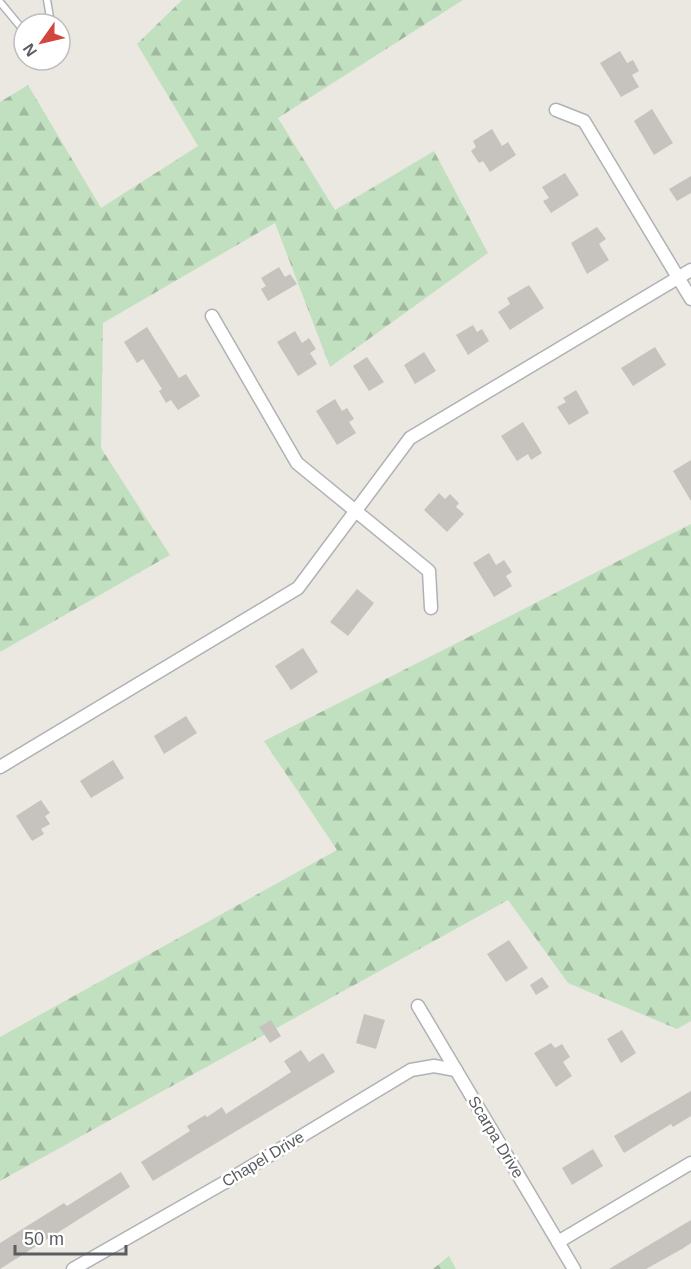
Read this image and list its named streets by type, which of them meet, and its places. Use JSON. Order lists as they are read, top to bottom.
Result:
{
  "streets": {
    "street": ["Scarpa Drive", "Chapel Drive"]
  },
  "crossings": [
    ["Scarpa Drive", "Chapel Drive"]
  ],
  "scale_bar": "50 m",
  "north": "bottom left"
}
